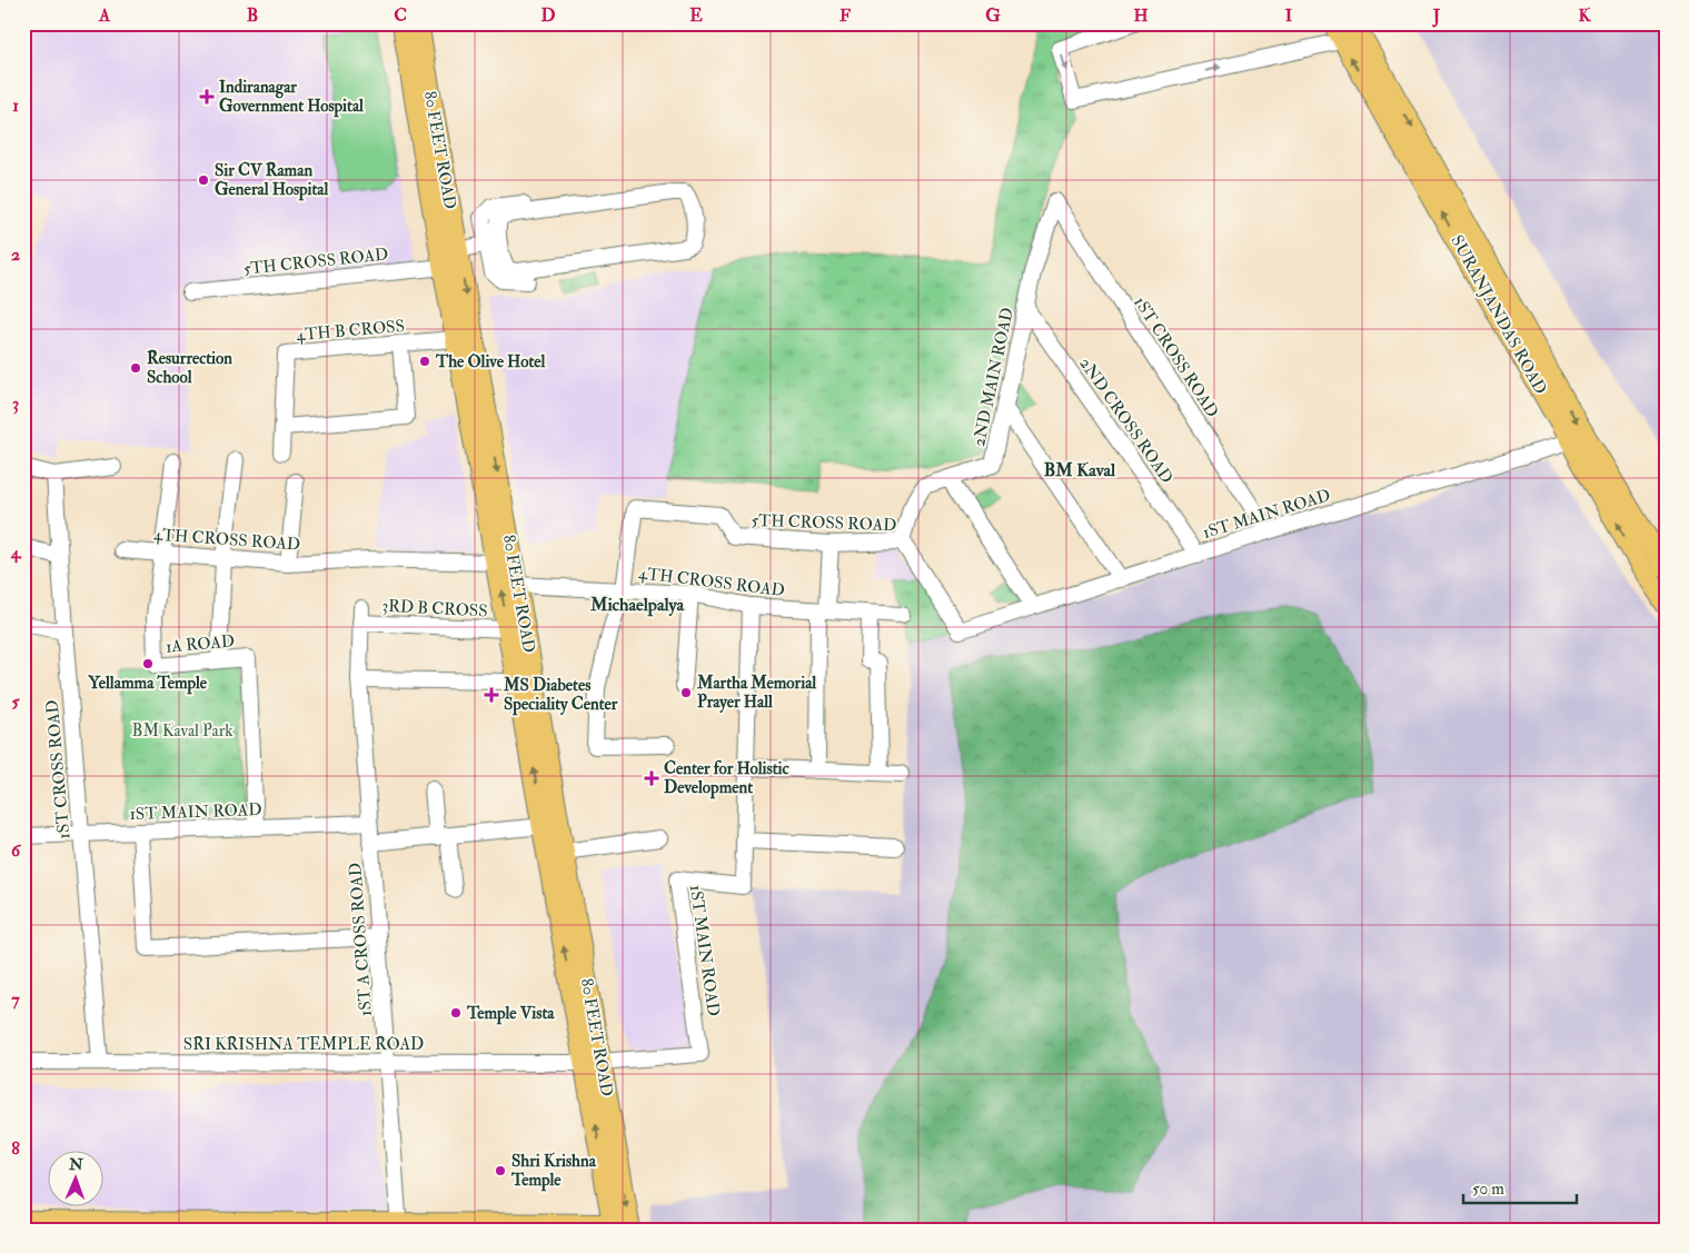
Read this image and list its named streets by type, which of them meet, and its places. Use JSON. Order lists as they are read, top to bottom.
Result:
{
  "streets": {
    "main road": ["80 FEET ROAD", "SURANJANDAS ROAD"],
    "street": [
      "5TH CROSS ROAD",
      "4TH B CROSS",
      "1ST CROSS ROAD",
      "2ND MAIN ROAD",
      "2ND CROSS ROAD",
      "1ST MAIN ROAD",
      "4TH CROSS ROAD",
      "3RD B CROSS",
      "1A ROAD",
      "1ST A CROSS ROAD",
      "SRI KRISHNA TEMPLE ROAD"
    ]
  },
  "crossings": [
    ["80 FEET ROAD", "5TH CROSS ROAD"],
    ["80 FEET ROAD", "4TH B CROSS"],
    ["80 FEET ROAD", "1ST MAIN ROAD"],
    ["80 FEET ROAD", "4TH CROSS ROAD"],
    ["80 FEET ROAD", "3RD B CROSS"],
    ["80 FEET ROAD", "SRI KRISHNA TEMPLE ROAD"],
    ["5TH CROSS ROAD", "2ND MAIN ROAD"],
    ["5TH CROSS ROAD", "1ST MAIN ROAD"],
    ["5TH CROSS ROAD", "4TH CROSS ROAD"],
    ["SURANJANDAS ROAD", "1ST MAIN ROAD"],
    ["1ST CROSS ROAD", "2ND MAIN ROAD"],
    ["1ST CROSS ROAD", "1ST MAIN ROAD"],
    ["1ST CROSS ROAD", "SRI KRISHNA TEMPLE ROAD"],
    ["2ND MAIN ROAD", "2ND CROSS ROAD"],
    ["2ND CROSS ROAD", "1ST MAIN ROAD"],
    ["1ST MAIN ROAD", "4TH CROSS ROAD"],
    ["1ST MAIN ROAD", "1A ROAD"],
    ["1ST MAIN ROAD", "1ST A CROSS ROAD"],
    ["1ST MAIN ROAD", "SRI KRISHNA TEMPLE ROAD"],
    ["4TH CROSS ROAD", "1A ROAD"],
    ["3RD B CROSS", "1ST A CROSS ROAD"],
    ["1ST A CROSS ROAD", "SRI KRISHNA TEMPLE ROAD"]
  ],
  "districts": ["BM Kaval", "Michaelpalya"],
  "parks": ["BM Kaval Park"],
  "places": {
    "health": ["Indiranagar Government Hospital", "MS Diabetes Speciality Center", "Center for Holistic Development"],
    "other": [
      "Sir CV Raman General Hospital",
      "The Olive Hotel",
      "Resurrection School",
      "Yellamma Temple",
      "Martha Memorial Prayer Hall",
      "Temple Vista",
      "Shri Krishna Temple"
    ]
  },
  "scale_bar": "50 m",
  "north": "top",
  "grid": {
    "columns": [
      "A",
      "B",
      "C",
      "D",
      "E",
      "F",
      "G",
      "H",
      "I",
      "J",
      "K"
    ],
    "rows": [
      "1",
      "2",
      "3",
      "4",
      "5",
      "6",
      "7",
      "8"
    ]
  }
}
